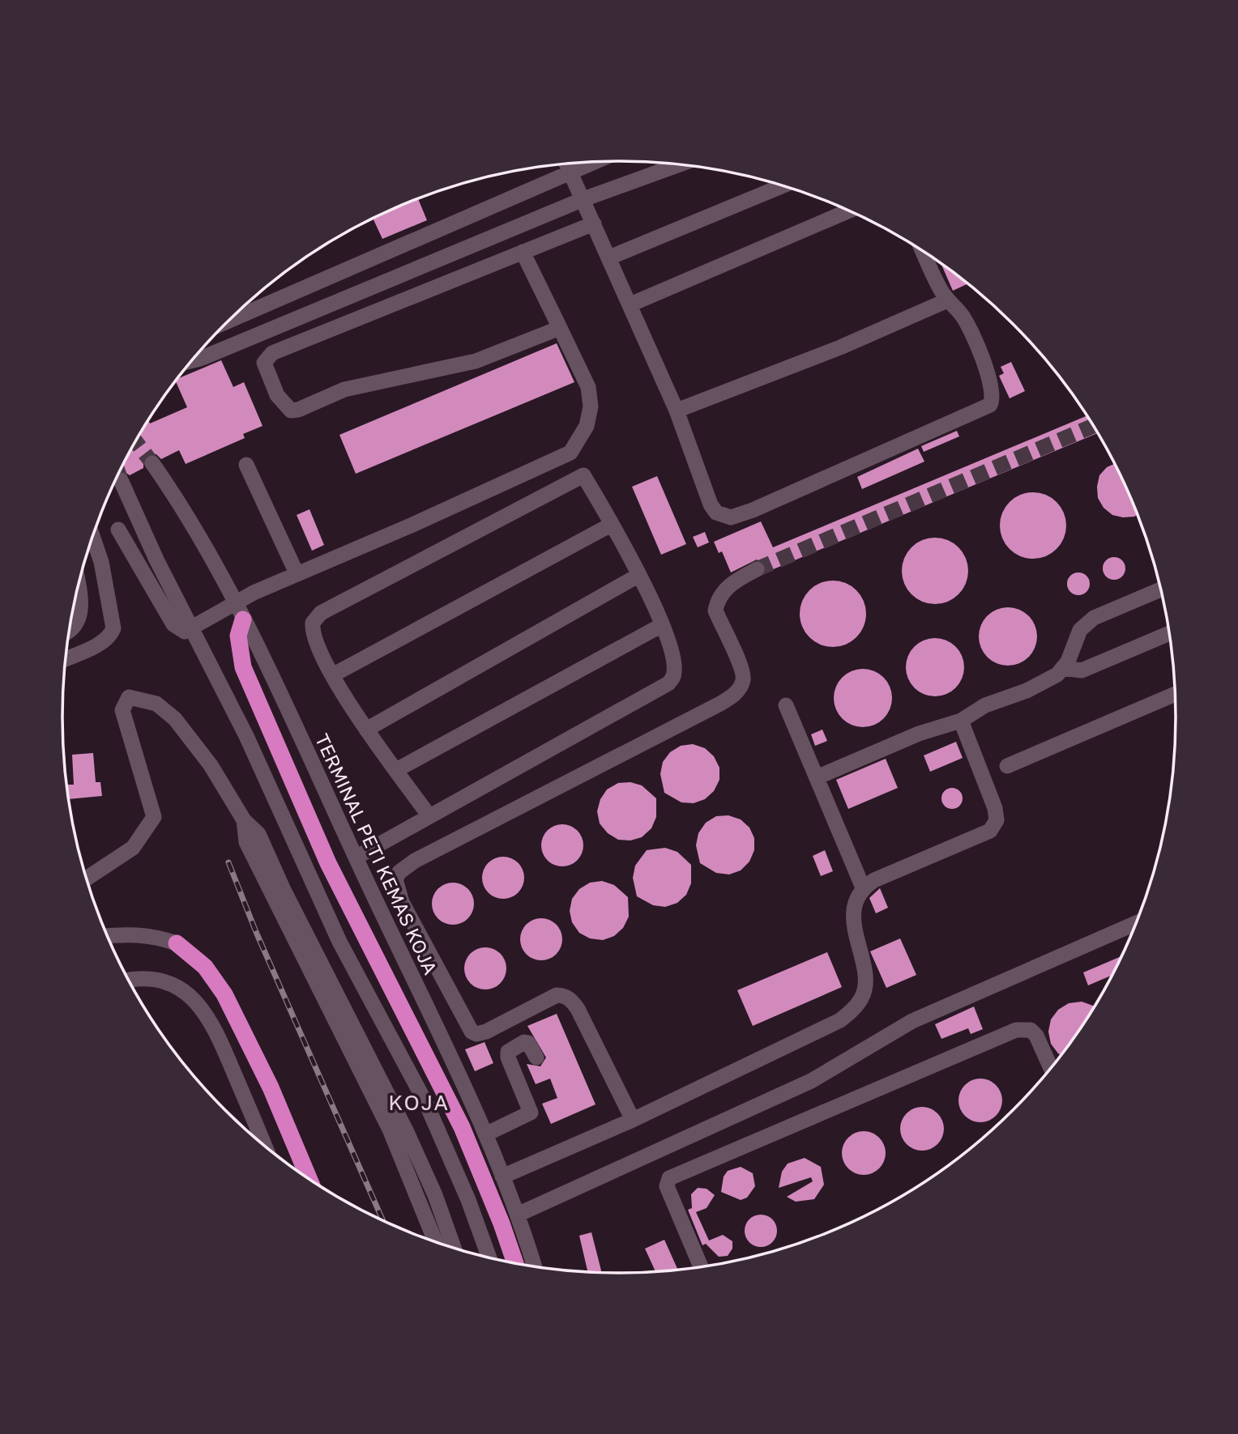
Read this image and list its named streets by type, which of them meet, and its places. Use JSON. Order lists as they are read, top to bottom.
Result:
{
  "streets": {
    "street": ["TERMINAL PETI KEMAS KOJA"]
  },
  "districts": ["KOJA"]
}
